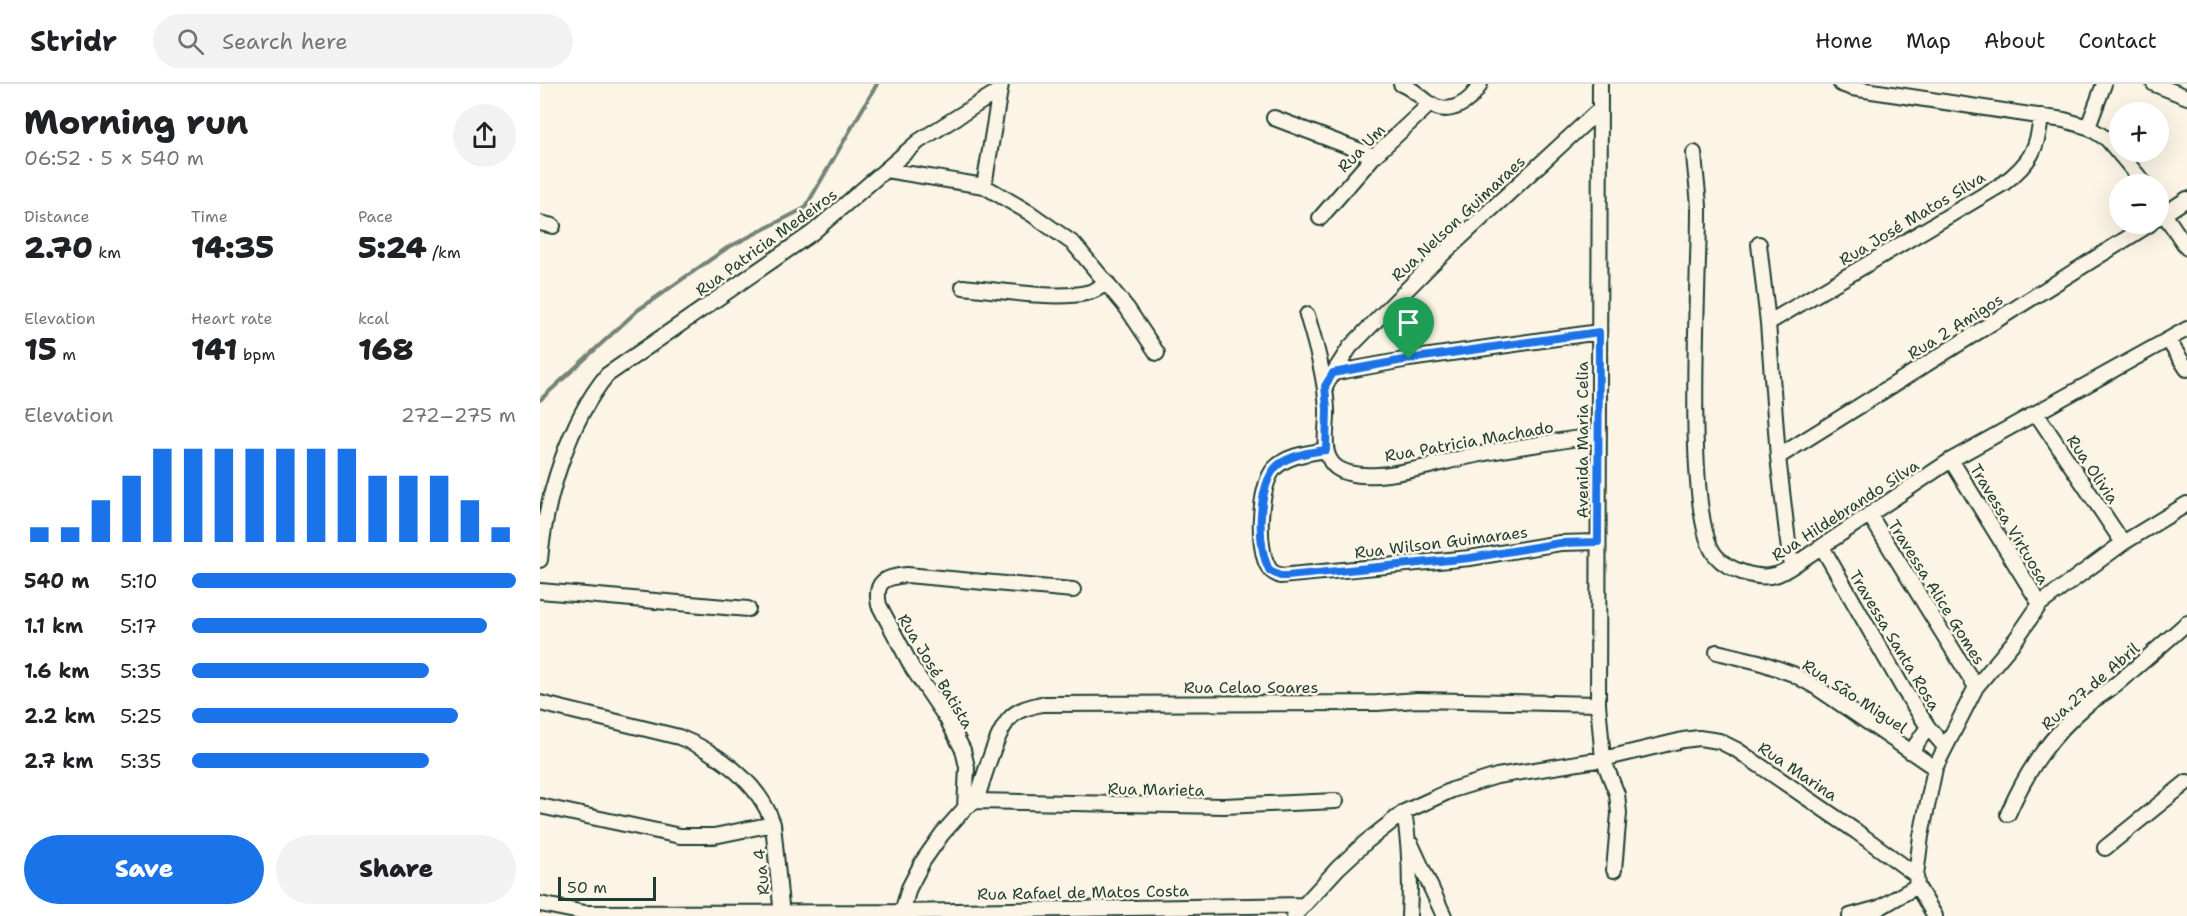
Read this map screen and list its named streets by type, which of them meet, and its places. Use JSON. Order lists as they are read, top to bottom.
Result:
{
  "streets": {
    "street": [
      "Rua Um",
      "Rua Nelson Guimaraes",
      "Rua José Matos Silva",
      "Rua Patricia Medeiros",
      "Rua 2 Amigos",
      "Avenida Maria Celia",
      "Rua Patricia Machado",
      "Rua Olivia",
      "Rua Hildebrando Silva",
      "Travessa Virtuosa",
      "Rua Wilson Guimaraes",
      "Travessa Alice Gomes",
      "Travessa Santa Rosa",
      "Rua José Batista",
      "Rua 27 de Abril",
      "Rua Celao Soares",
      "Rua São Miguel",
      "Rua Marina",
      "Rua Marieta",
      "Rua 4",
      "Rua Rafael de Matos Costa"
    ]
  },
  "crossings": [
    ["Rua Nelson Guimaraes", "Avenida Maria Celia"],
    ["Avenida Maria Celia", "Rua Patricia Machado"],
    ["Avenida Maria Celia", "Rua Wilson Guimaraes"],
    ["Avenida Maria Celia", "Rua Celao Soares"],
    ["Avenida Maria Celia", "Rua Marina"],
    ["Rua Patricia Machado", "Rua Wilson Guimaraes"],
    ["Rua Olivia", "Rua Hildebrando Silva"],
    ["Rua Hildebrando Silva", "Travessa Virtuosa"],
    ["Rua Hildebrando Silva", "Travessa Alice Gomes"],
    ["Rua Hildebrando Silva", "Travessa Santa Rosa"],
    ["Rua José Batista", "Rua Celao Soares"],
    ["Rua José Batista", "Rua Marieta"],
    ["Rua Celao Soares", "Rua Marieta"],
    ["Rua Marina", "Rua Rafael de Matos Costa"],
    ["Rua 4", "Rua Rafael de Matos Costa"]
  ],
  "scale_bar": "50 m",
  "page": {
    "header": "Stridr",
    "search": "Search here",
    "nav": [
      "Home",
      "Map",
      "About",
      "Contact"
    ],
    "heading": ["Morning run", "06:52 · 5 × 540 m"],
    "map_buttons": ["+", "−"],
    "stats": [
      ["Distance", "2.70 km"],
      ["Time", "14:35"],
      ["Pace", "5:24 /km"],
      ["Elevation", "15 m"],
      ["Heart rate", "141 bpm"],
      ["kcal", "168"]
    ],
    "chart": ["Elevation", "272–275 m"],
    "list": [
      {
        "name": "540 m",
        "note": "5:10"
      },
      {
        "name": "1.1 km",
        "note": "5:17"
      },
      {
        "name": "1.6 km",
        "note": "5:35"
      },
      {
        "name": "2.2 km",
        "note": "5:25"
      },
      {
        "name": "2.7 km",
        "note": "5:35"
      }
    ],
    "buttons": ["Save", "Share"],
    "scale": "50 m"
  }
}
